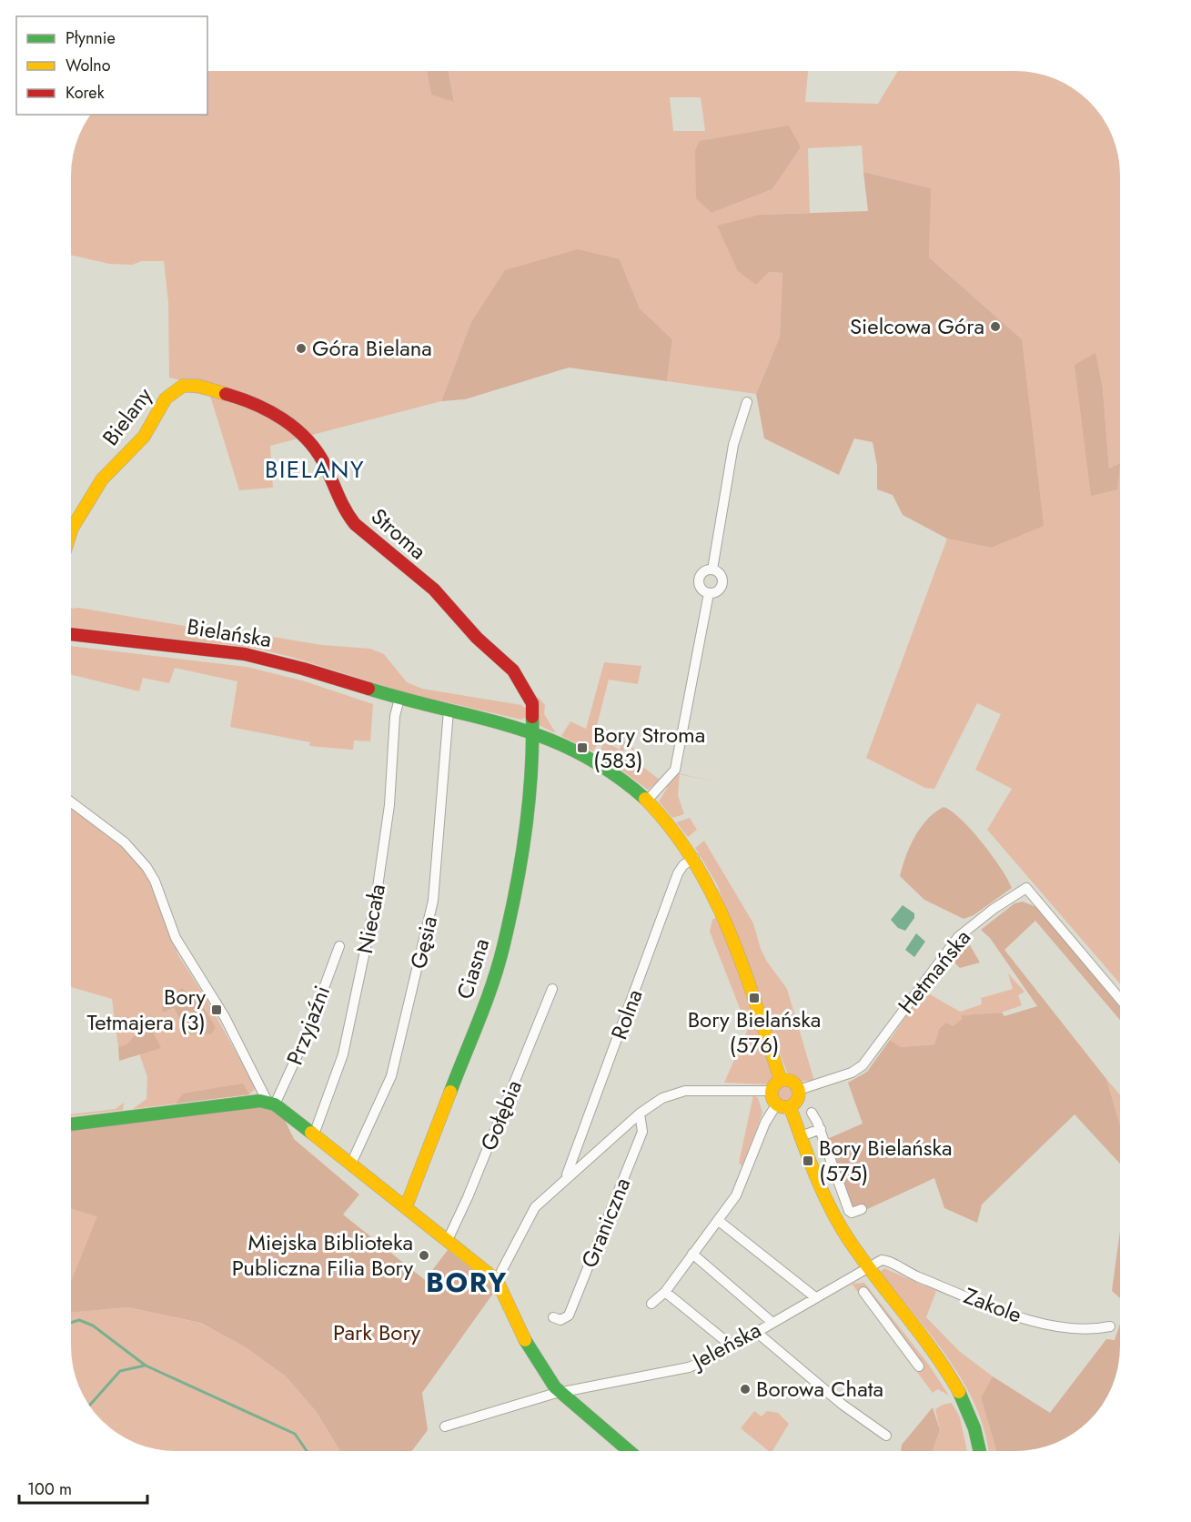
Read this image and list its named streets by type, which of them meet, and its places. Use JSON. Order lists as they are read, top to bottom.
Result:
{
  "streets": {
    "street": [
      "Bielany",
      "Stroma",
      "Bielańska",
      "Niecała",
      "Gęsia",
      "Ciasna",
      "Hetmańska",
      "Rolna",
      "Przyjaźni",
      "Gołębia",
      "Graniczna",
      "Zakole",
      "Jeleńska"
    ]
  },
  "crossings": [
    ["Bielany", "Stroma"],
    ["Stroma", "Bielańska"],
    ["Stroma", "Ciasna"],
    ["Bielańska", "Niecała"],
    ["Bielańska", "Gęsia"],
    ["Bielańska", "Ciasna"],
    ["Bielańska", "Hetmańska"],
    ["Bielańska", "Rolna"],
    ["Zakole", "Jeleńska"]
  ],
  "districts": ["BIELANY", "BORY"],
  "parks": ["Park Bory"],
  "places": {
    "other": [
      "Sielcowa Góra",
      "Góra Bielana",
      "Miejska Biblioteka Publiczna Filia Bory",
      "Borowa Chata"
    ],
    "transit": [
      "Bory Stroma (583)",
      "Bory Bielańska (576)",
      "Bory Tetmajera (3)",
      "Bory Bielańska (575)"
    ]
  },
  "legend": ["Płynnie", "Wolno", "Korek"],
  "scale_bar": "100 m"
}
